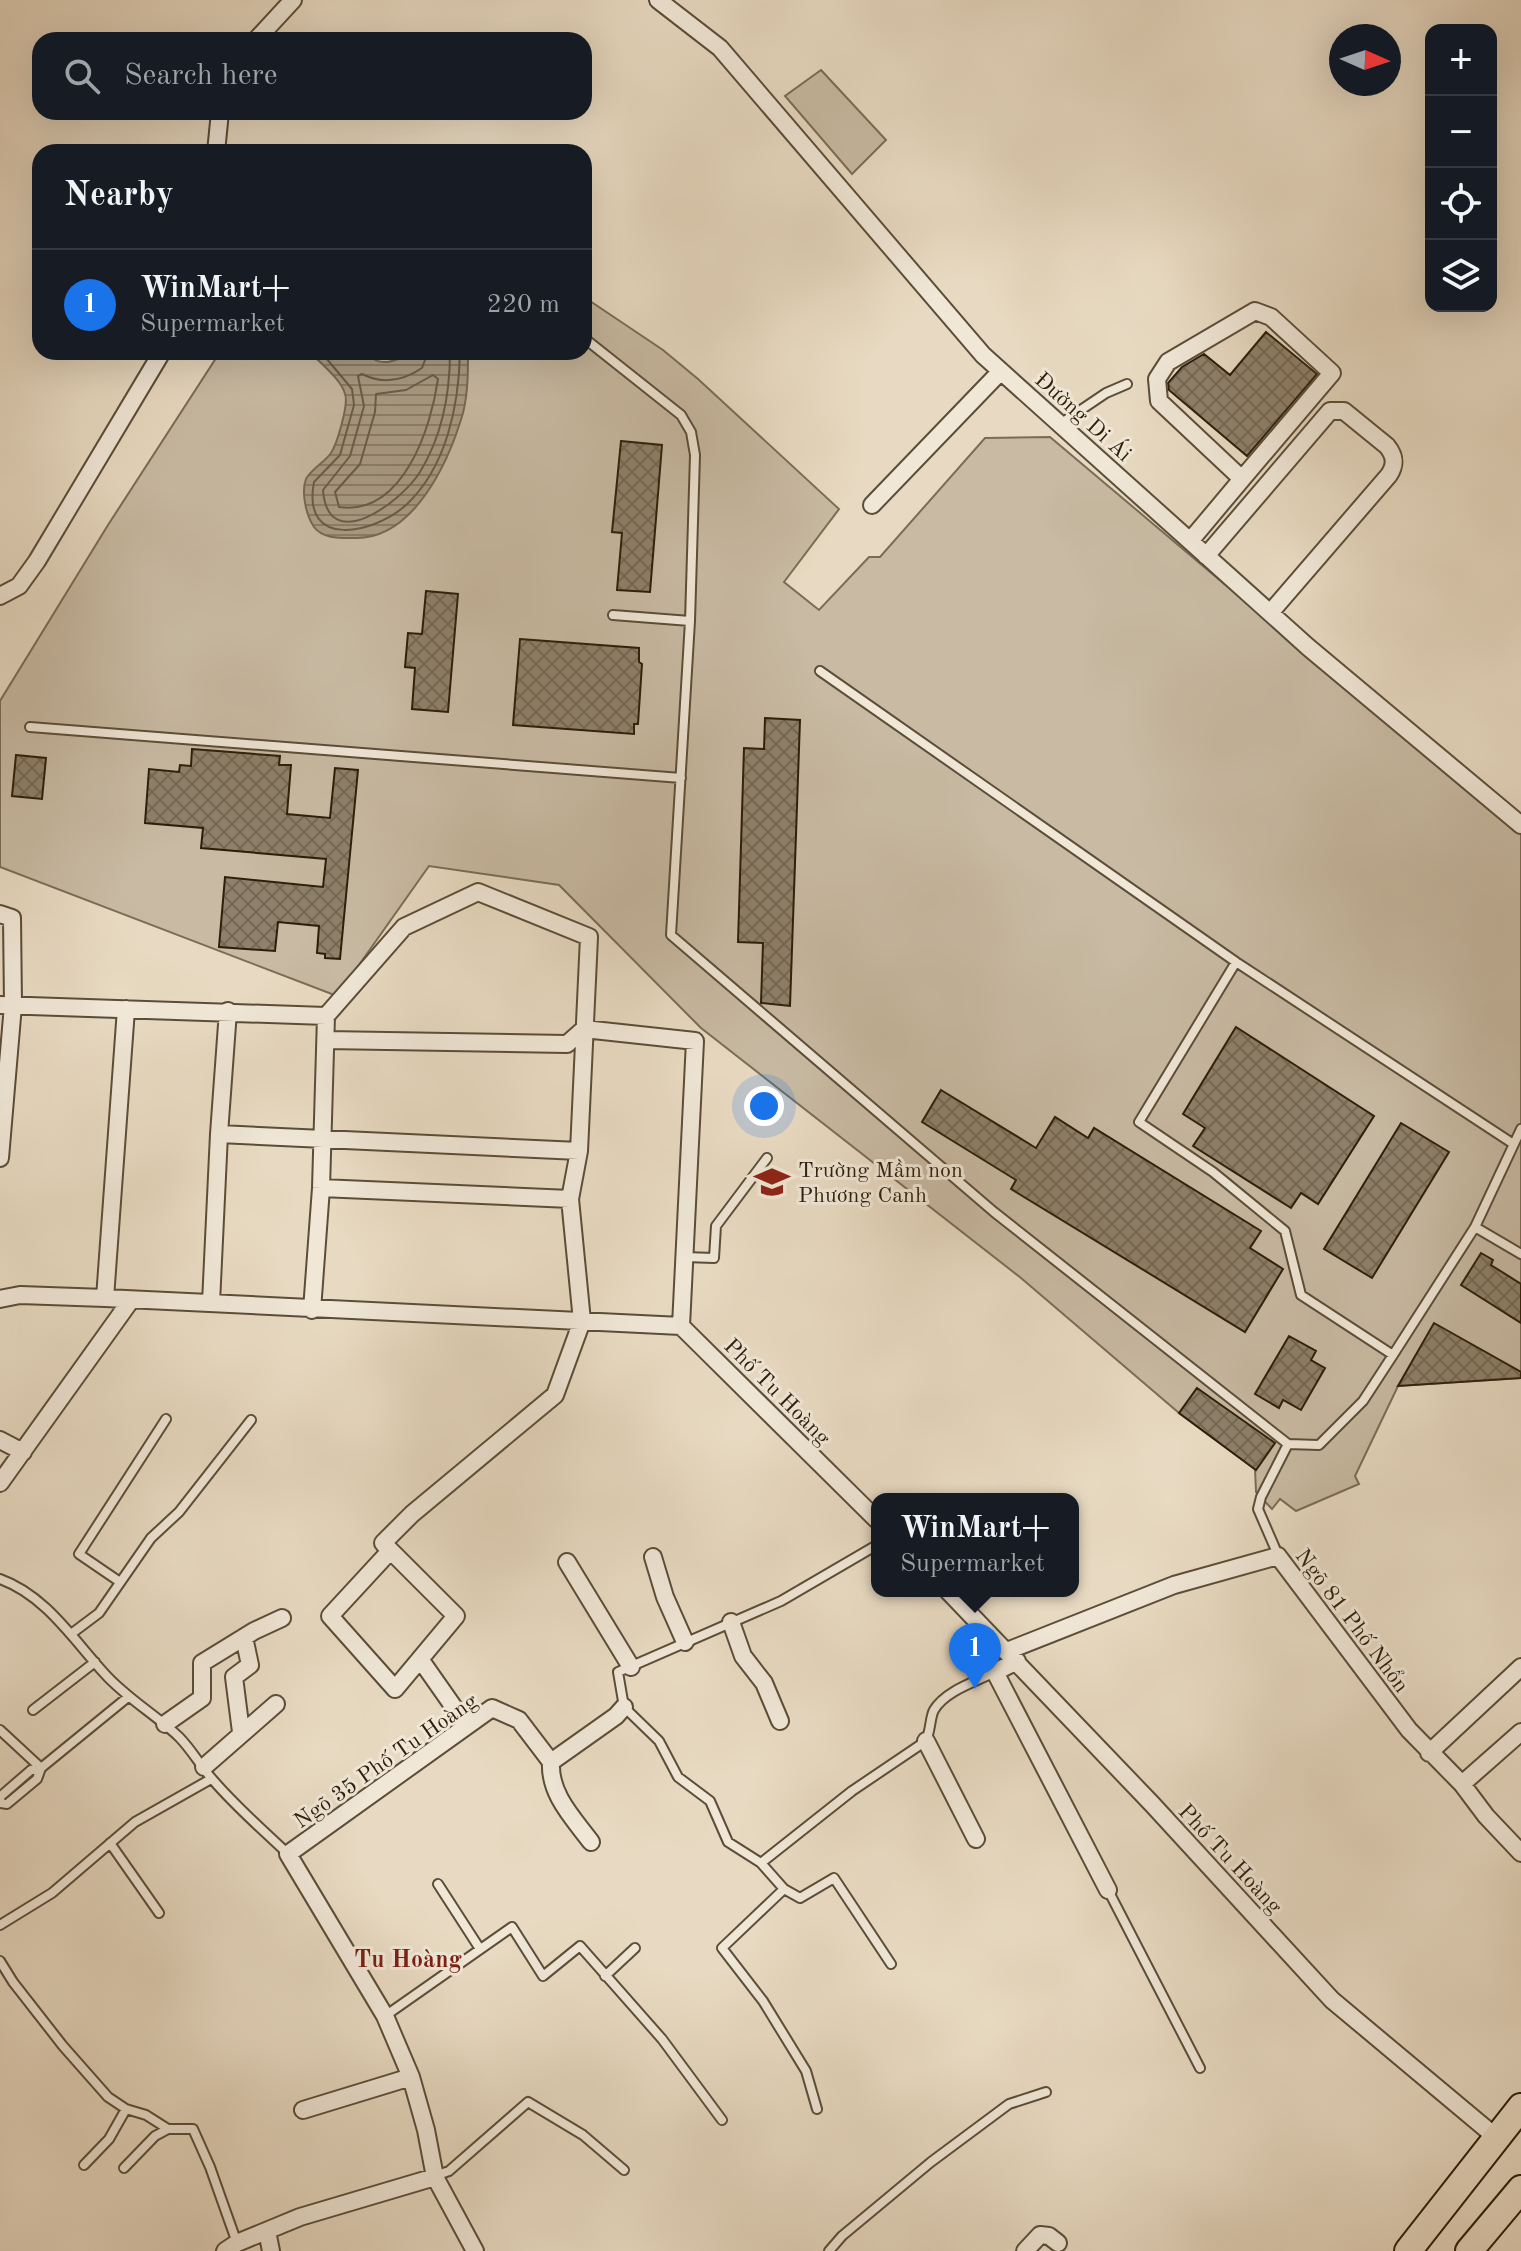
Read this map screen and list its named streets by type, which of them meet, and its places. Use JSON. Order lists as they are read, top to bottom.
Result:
{
  "streets": {
    "street": [
      "Đường Di Ái",
      "Phố Tu Hoàng",
      "Ngõ 81 Phố Nhổn",
      "Ngõ 35 Phố Tu Hoàng"
    ]
  },
  "crossings": [
    ["Phố Tu Hoàng", "Ngõ 81 Phố Nhổn"]
  ],
  "districts": ["Tu Hoàng"],
  "places": {
    "school or university": ["Trường Mầm non Phương Canh"]
  },
  "north": "right",
  "page": {
    "map_buttons": ["+", "−"],
    "search": "Search here",
    "heading": "Nearby",
    "list": [
      {
        "mark": "1",
        "name": "WinMart+",
        "note": "Supermarket",
        "value": "220 m"
      }
    ],
    "popup": ["WinMart+", "Supermarket"],
    "pins": "1"
  }
}
